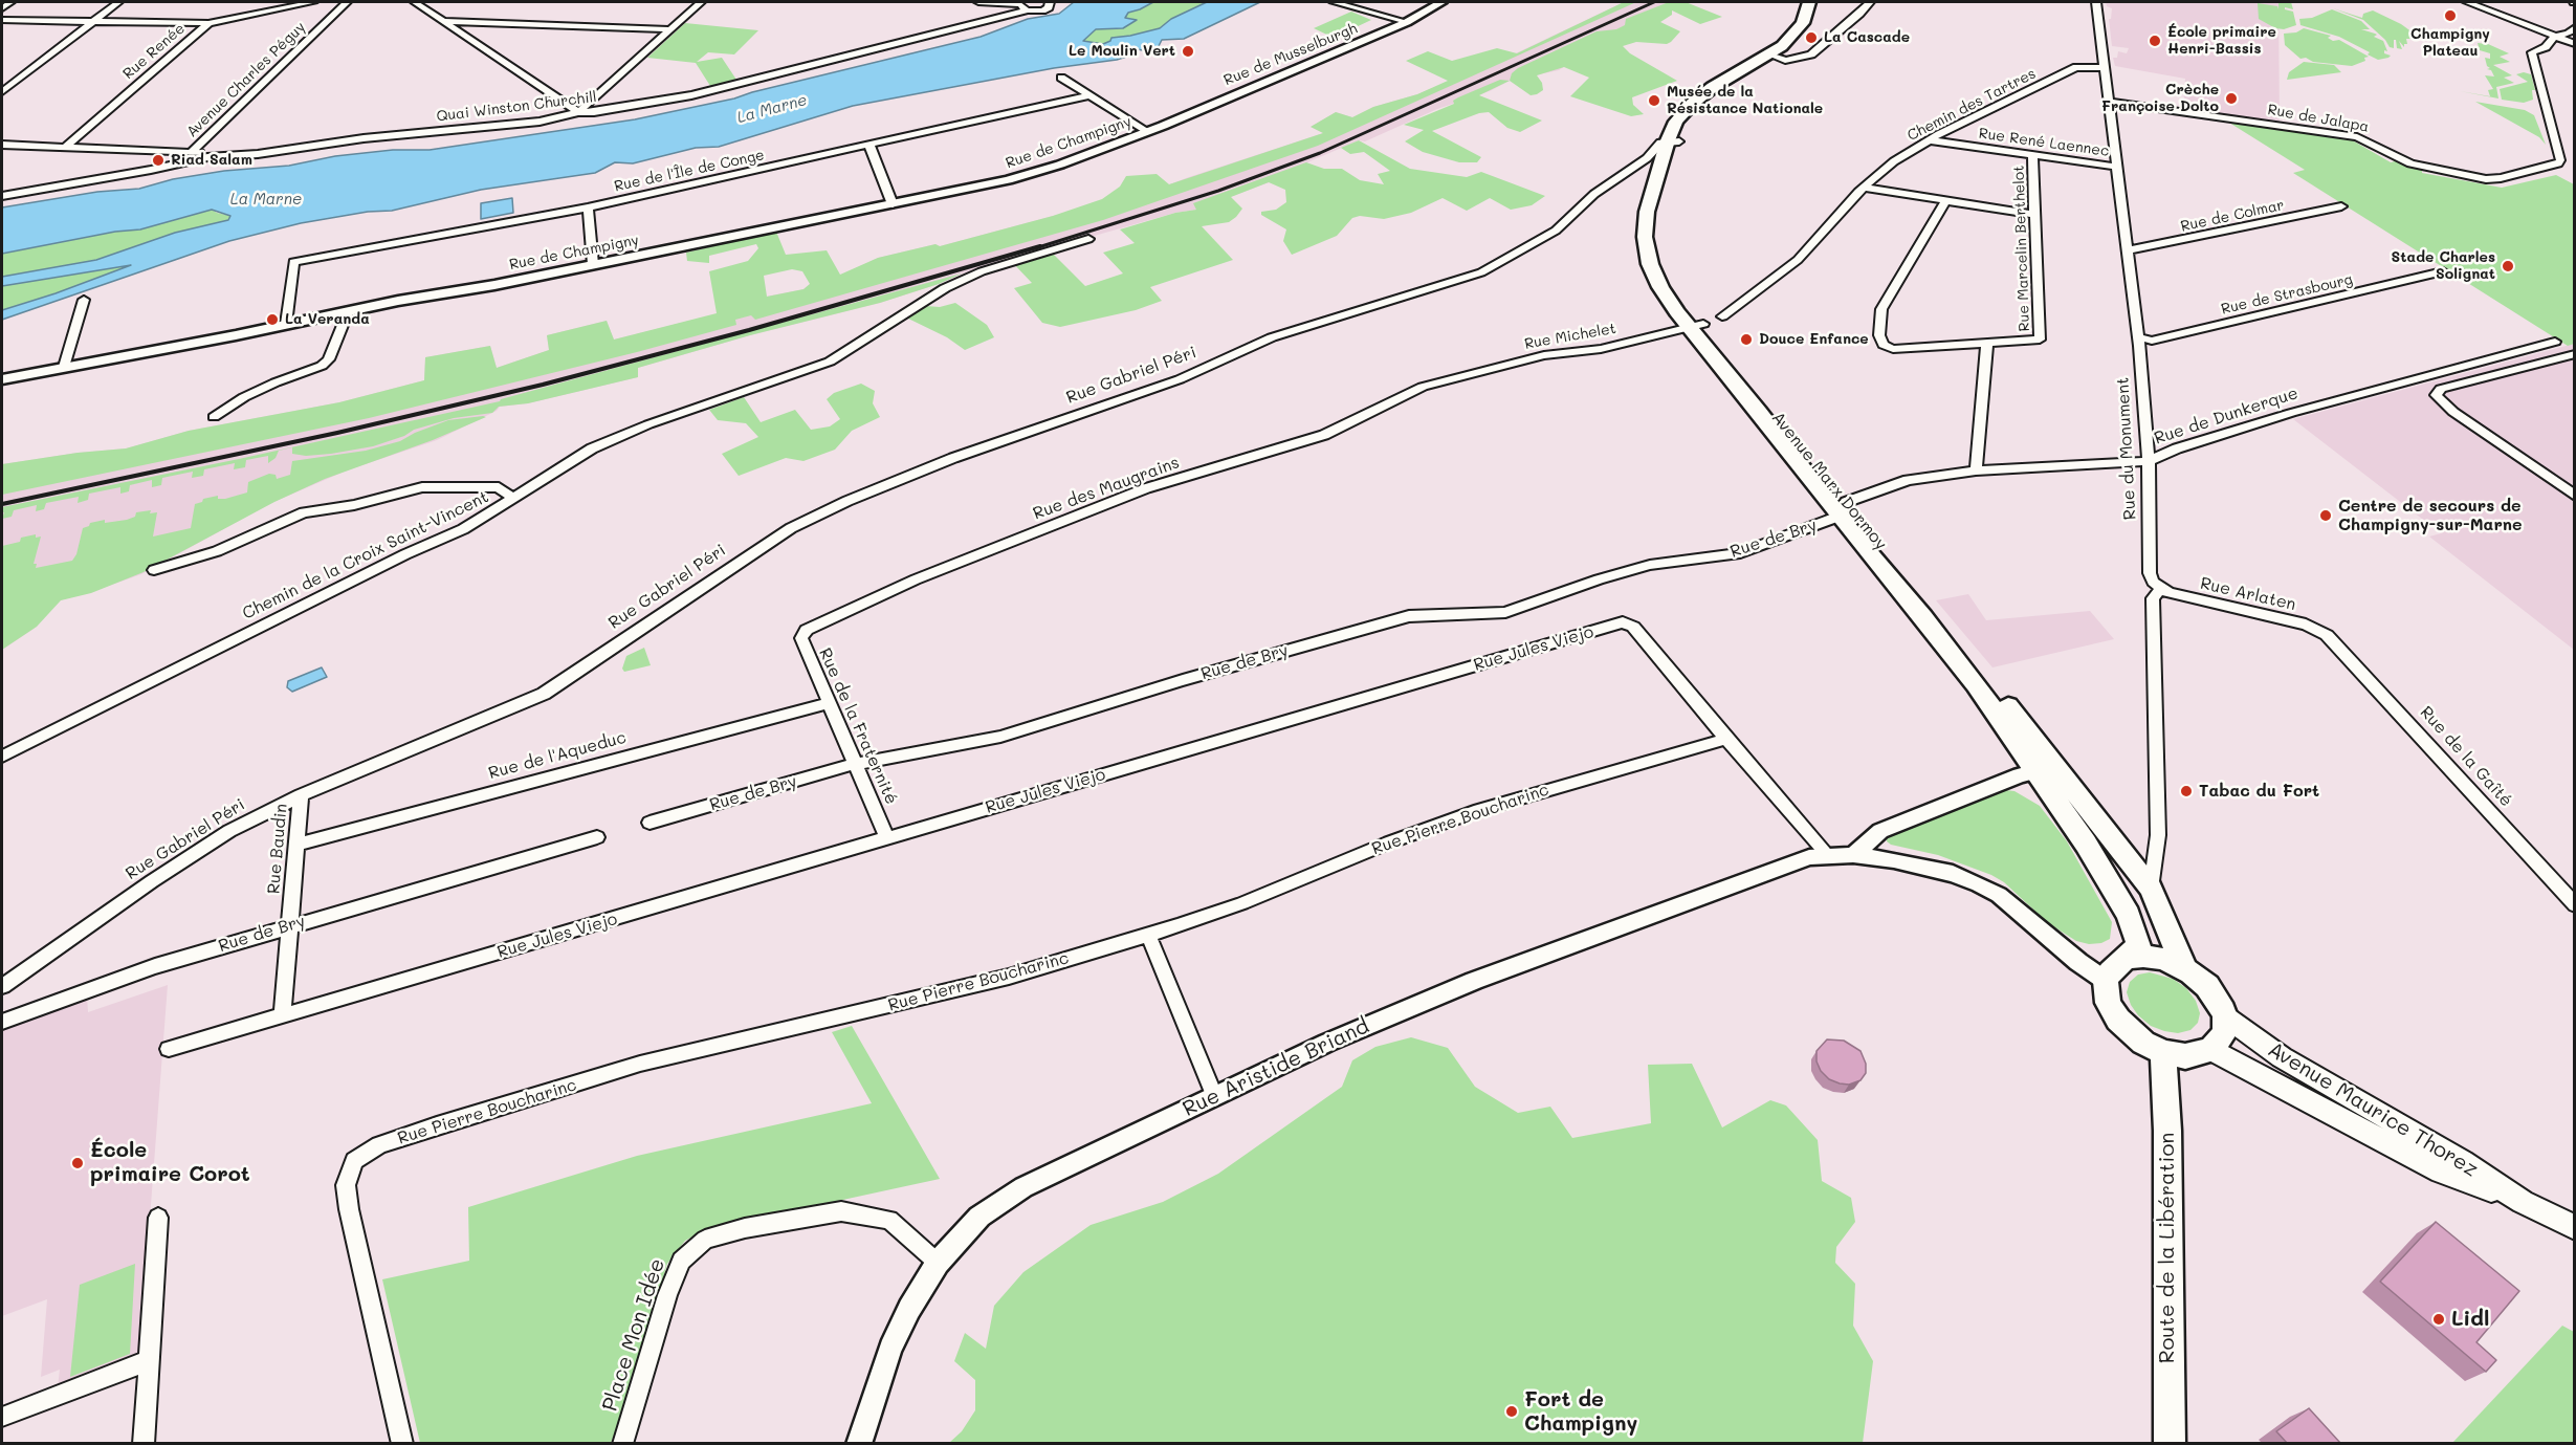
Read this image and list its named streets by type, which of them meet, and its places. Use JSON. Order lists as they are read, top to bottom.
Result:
{
  "streets": {
    "main road": ["Avenue Marx Dormoy", "Avenue Maurice Thorez", "Route de la Libération"],
    "street": [
      "Rue Renée",
      "Rue de Musselburgh",
      "Avenue Charles Péguy",
      "Chemin des Tartres",
      "Quai Winston Churchill",
      "Rue de Jalapa",
      "Rue de Champigny",
      "Rue René Laennec",
      "Rue de l'Île de Conge",
      "Rue de Colmar",
      "Rue Marcelin Berthelot",
      "Rue de Strasbourg",
      "Rue Michelet",
      "Rue Gabriel Péri",
      "Rue de Dunkerque",
      "Rue du Monument",
      "Rue des Maugrains",
      "Rue de Bry",
      "Chemin de la Croix Saint-Vincent",
      "Rue Arlaten",
      "Rue Jules Viejo",
      "Rue de la Fraternité",
      "Rue de l'Aqueduc",
      "Rue de la Gaîté",
      "Rue Pierre Boucharinc",
      "Rue Baudin",
      "Rue Aristide Briand",
      "Place Mon Idée"
    ]
  },
  "crossings": [
    ["Rue de Musselburgh", "Rue de Champigny"],
    ["Chemin des Tartres", "Rue René Laennec"],
    ["Chemin des Tartres", "Rue Michelet"],
    ["Chemin des Tartres", "Rue du Monument"],
    ["Chemin des Tartres", "Avenue Marx Dormoy"],
    ["Rue de Jalapa", "Rue du Monument"],
    ["Rue de Champigny", "Rue de l'Île de Conge"],
    ["Rue René Laennec", "Rue Marcelin Berthelot"],
    ["Rue René Laennec", "Rue du Monument"],
    ["Rue de Colmar", "Rue du Monument"],
    ["Rue de Strasbourg", "Rue du Monument"],
    ["Rue Michelet", "Avenue Marx Dormoy"],
    ["Rue Michelet", "Rue des Maugrains"],
    ["Rue Gabriel Péri", "Avenue Marx Dormoy"],
    ["Rue Gabriel Péri", "Rue Baudin"],
    ["Rue de Dunkerque", "Rue du Monument"],
    ["Rue de Dunkerque", "Avenue Marx Dormoy"],
    ["Rue de Dunkerque", "Rue de Bry"],
    ["Rue du Monument", "Rue Arlaten"],
    ["Avenue Marx Dormoy", "Rue de Bry"],
    ["Avenue Marx Dormoy", "Rue Aristide Briand"],
    ["Avenue Marx Dormoy", "Avenue Maurice Thorez"],
    ["Avenue Marx Dormoy", "Route de la Libération"],
    ["Rue des Maugrains", "Rue de la Fraternité"],
    ["Rue de Bry", "Rue de la Fraternité"],
    ["Rue de Bry", "Rue Baudin"],
    ["Rue Arlaten", "Rue de la Gaîté"],
    ["Rue Jules Viejo", "Rue de la Fraternité"],
    ["Rue Jules Viejo", "Rue Pierre Boucharinc"],
    ["Rue Jules Viejo", "Rue Baudin"],
    ["Rue Jules Viejo", "Rue Aristide Briand"],
    ["Rue de la Fraternité", "Rue de l'Aqueduc"],
    ["Rue de l'Aqueduc", "Rue Baudin"],
    ["Rue Aristide Briand", "Avenue Maurice Thorez"],
    ["Rue Aristide Briand", "Route de la Libération"],
    ["Rue Aristide Briand", "Place Mon Idée"],
    ["Avenue Maurice Thorez", "Route de la Libération"]
  ],
  "water": ["La Marne"],
  "places": [
    "Champigny Plateau",
    "La Cascade",
    "École primaire Henri-Bassis",
    "Le Moulin Vert",
    "Crèche Françoise Dolto",
    "Musée de la Résistance Nationale",
    "Riad Salam",
    "Stade Charles Solignat",
    "La Veranda",
    "Douce Enfance",
    "Centre de secours de Champigny-sur-Marne",
    "Tabac du Fort",
    "École primaire Corot",
    "Lidl",
    "Fort de Champigny"
  ]
}
